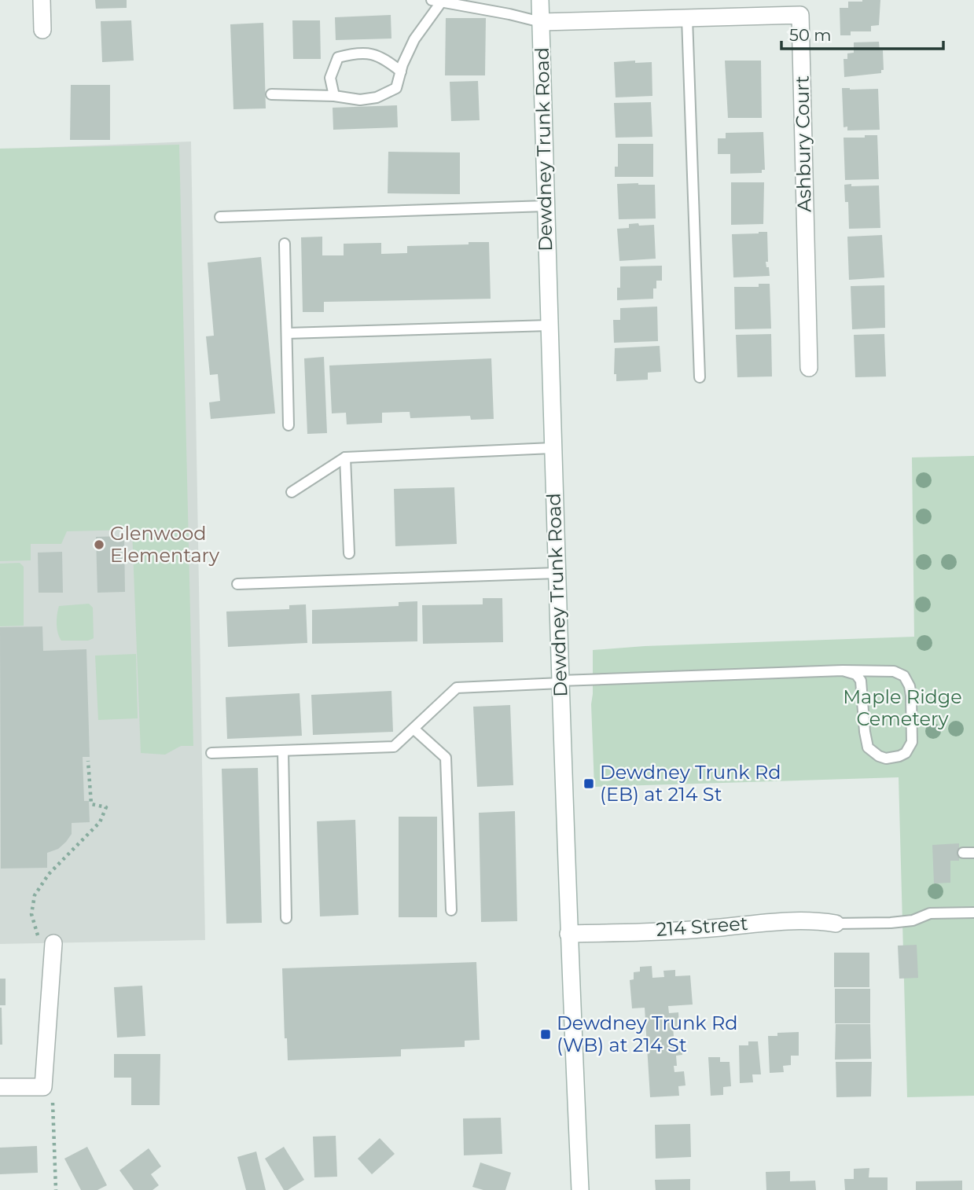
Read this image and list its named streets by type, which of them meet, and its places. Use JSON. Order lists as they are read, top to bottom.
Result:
{
  "streets": {
    "main road": ["Ashbury Court", "Dewdney Trunk Road", "214 Street"]
  },
  "crossings": [
    ["Ashbury Court", "Dewdney Trunk Road"],
    ["Dewdney Trunk Road", "214 Street"]
  ],
  "parks": ["Maple Ridge Cemetery"],
  "places": {
    "other": ["Glenwood Elementary"],
    "transit": ["Dewdney Trunk Rd (EB) at 214 St", "Dewdney Trunk Rd (WB) at 214 St"]
  },
  "scale_bar": "50 m"
}
